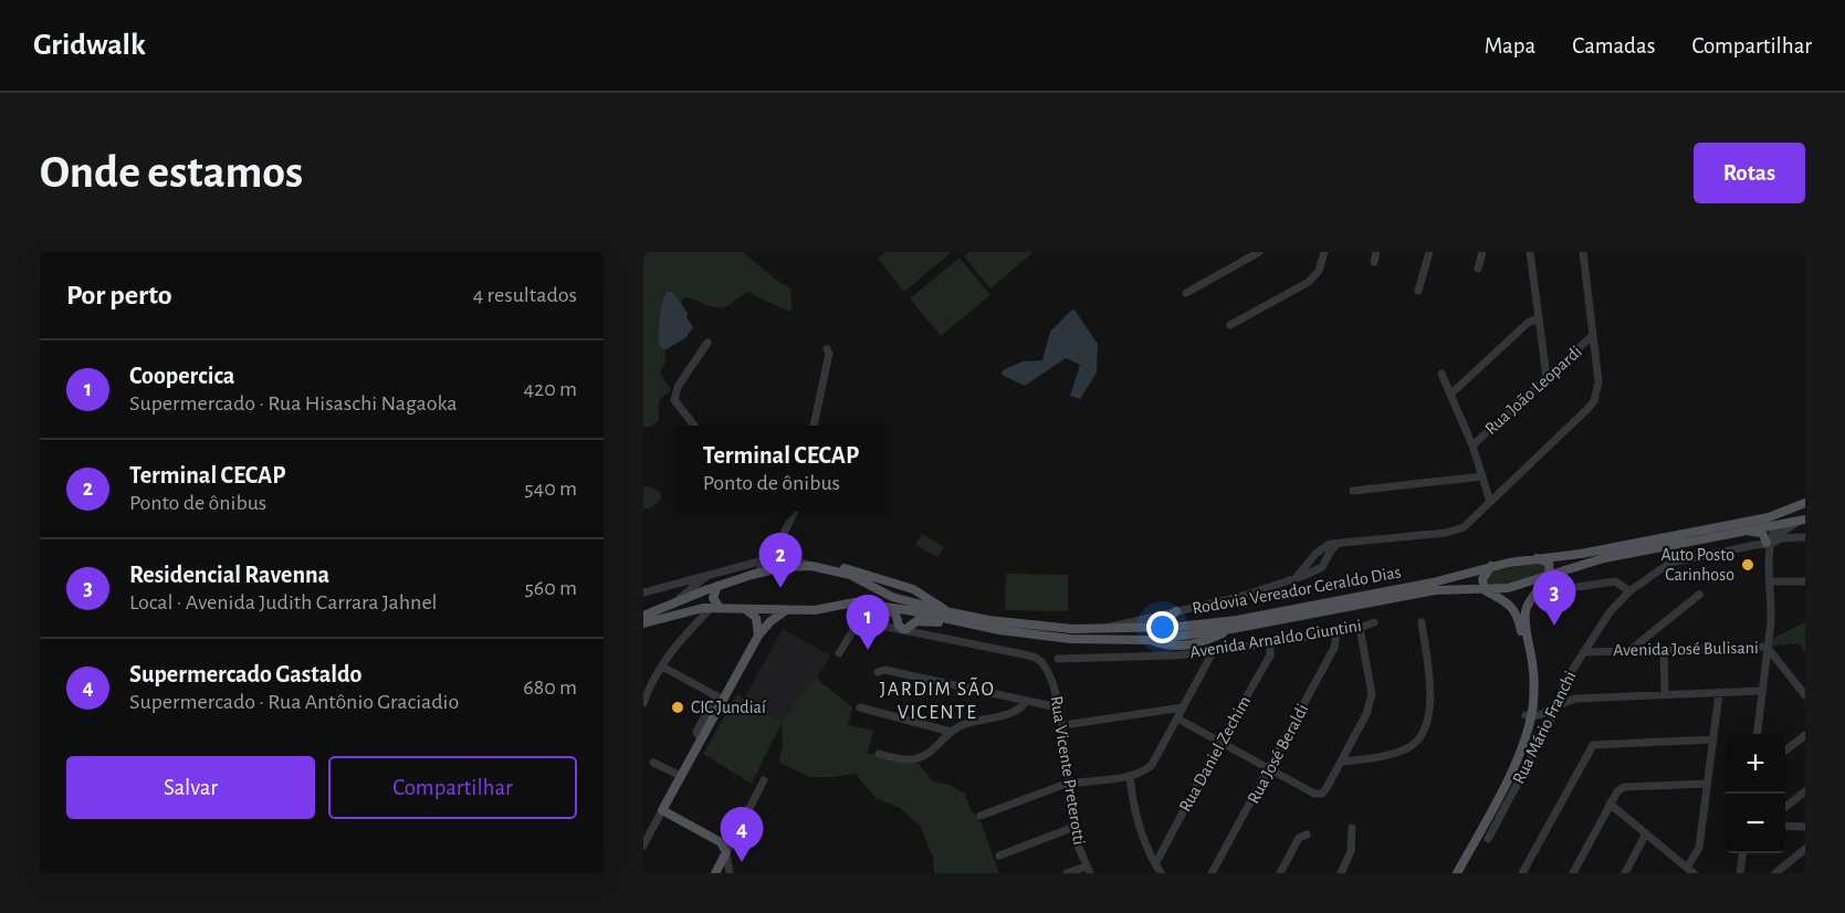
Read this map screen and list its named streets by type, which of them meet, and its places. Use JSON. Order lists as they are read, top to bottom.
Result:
{
  "streets": {
    "main road": ["Rodovia Vereador Geraldo Dias"],
    "street": [
      "Rua João Leopardi",
      "Avenida Arnaldo Giuntini",
      "Avenida José Bulisani",
      "Rua Mário Franchi",
      "Rua Daniel Zechim",
      "Rua José Beraldi",
      "Rua Vicente Preterotti"
    ]
  },
  "crossings": [
    ["Avenida Arnaldo Giuntini", "Rua Daniel Zechim"],
    ["Avenida Arnaldo Giuntini", "Rua José Beraldi"],
    ["Avenida José Bulisani", "Rua Mário Franchi"]
  ],
  "districts": ["JARDIM SÃO VICENTE"],
  "places": ["Auto Posto Carinhoso", "CIC Jundiaí"],
  "page": {
    "header": "Gridwalk",
    "nav": ["Mapa", "Camadas", "Compartilhar"],
    "buttons": [
      "Rotas",
      ["Salvar", "Compartilhar"]
    ],
    "title": "Onde estamos",
    "heading": ["Por perto", "4 resultados"],
    "list": [
      {
        "mark": "1",
        "name": "Coopercica",
        "note": "Supermercado · Rua Hisaschi Nagaoka",
        "value": "420 m"
      },
      {
        "mark": "2",
        "name": "Terminal CECAP",
        "note": "Ponto de ônibus",
        "value": "540 m"
      },
      {
        "mark": "3",
        "name": "Residencial Ravenna",
        "note": "Local · Avenida Judith Carrara Jahnel",
        "value": "560 m"
      },
      {
        "mark": "4",
        "name": "Supermercado Gastaldo",
        "note": "Supermercado · Rua Antônio Graciadio",
        "value": "680 m"
      }
    ],
    "popup": ["Terminal CECAP", "Ponto de ônibus"],
    "pins": [
      "2",
      "3",
      "1",
      "4"
    ],
    "map_buttons": ["+", "−"]
  }
}
